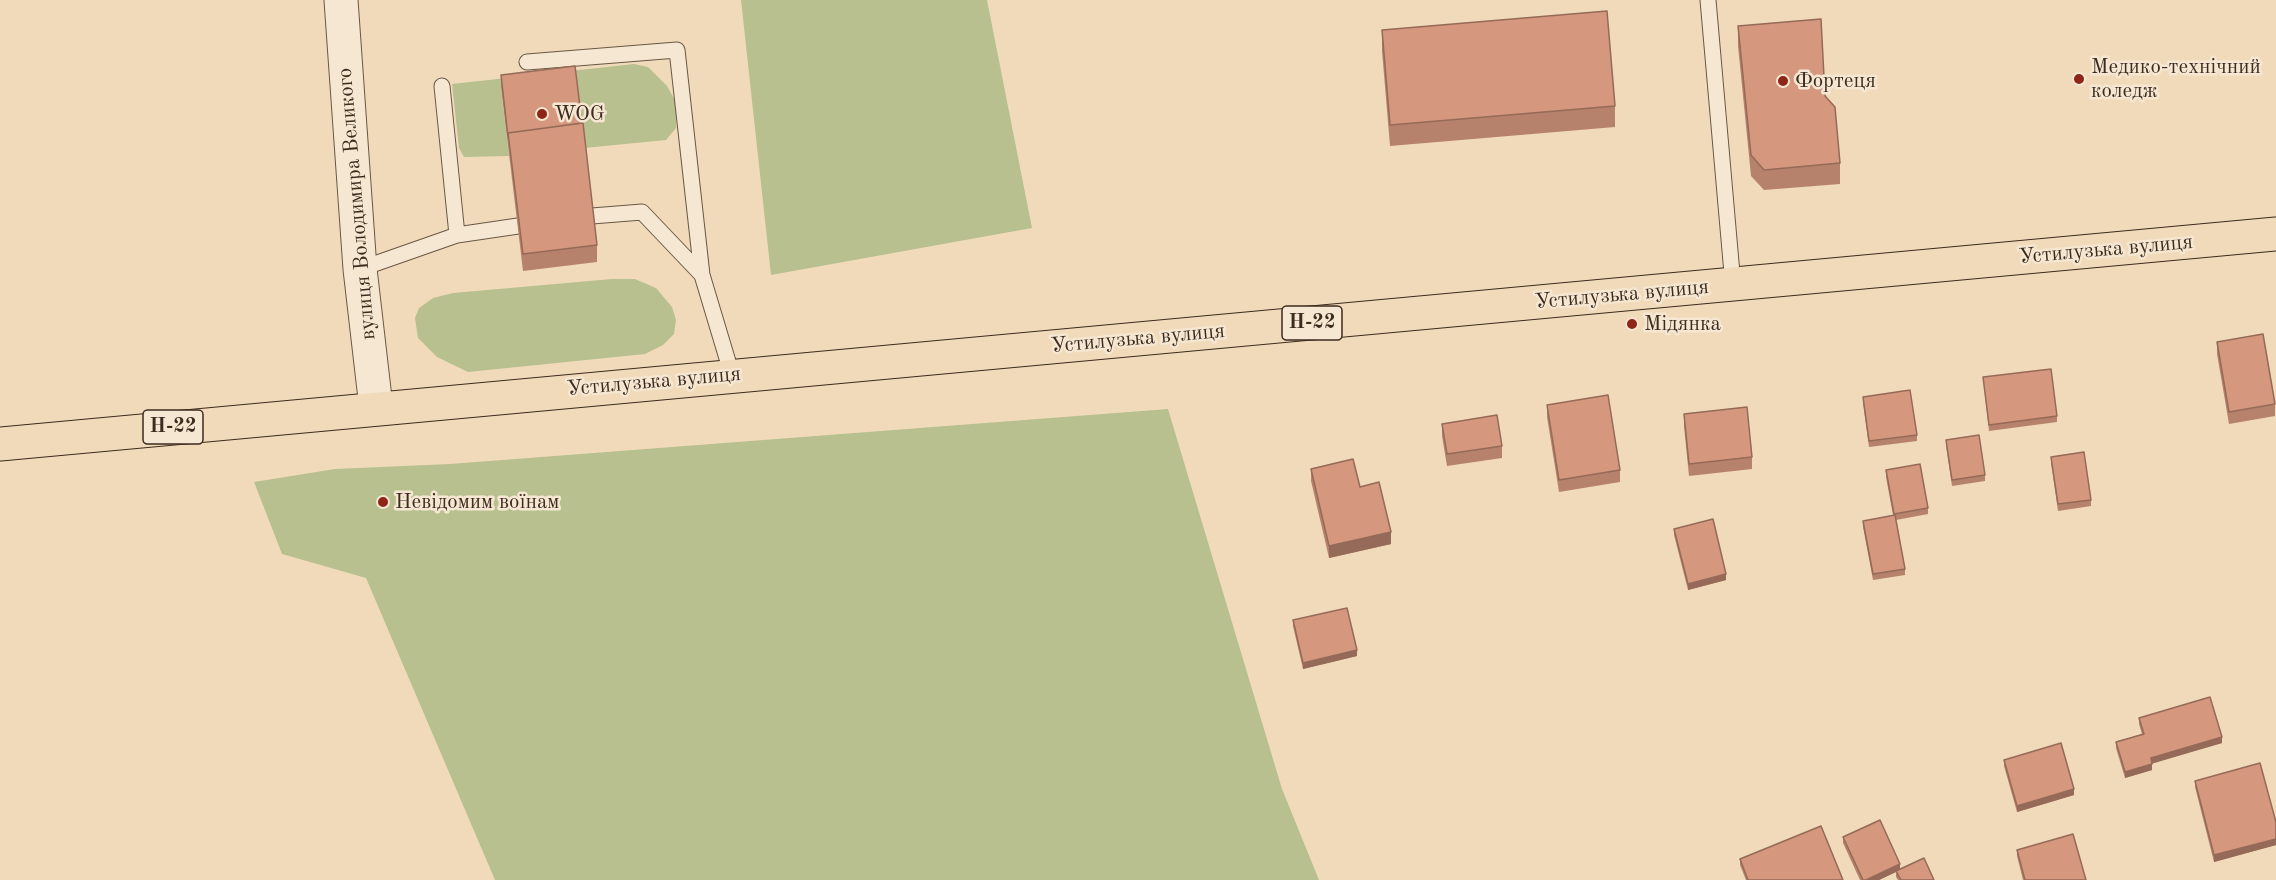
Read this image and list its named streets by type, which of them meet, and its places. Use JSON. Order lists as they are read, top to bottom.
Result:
{
  "streets": {
    "main road": ["Устилузька вулиця", "Н-22"],
    "street": ["вулиця Володимира Великого"]
  },
  "crossings": [
    ["вулиця Володимира Великого", "Устилузька вулиця"]
  ],
  "places": [
    "Медико-технічний коледж",
    "Фортеця",
    "WOG",
    "Мідянка",
    "Невідомим воїнам"
  ]
}
